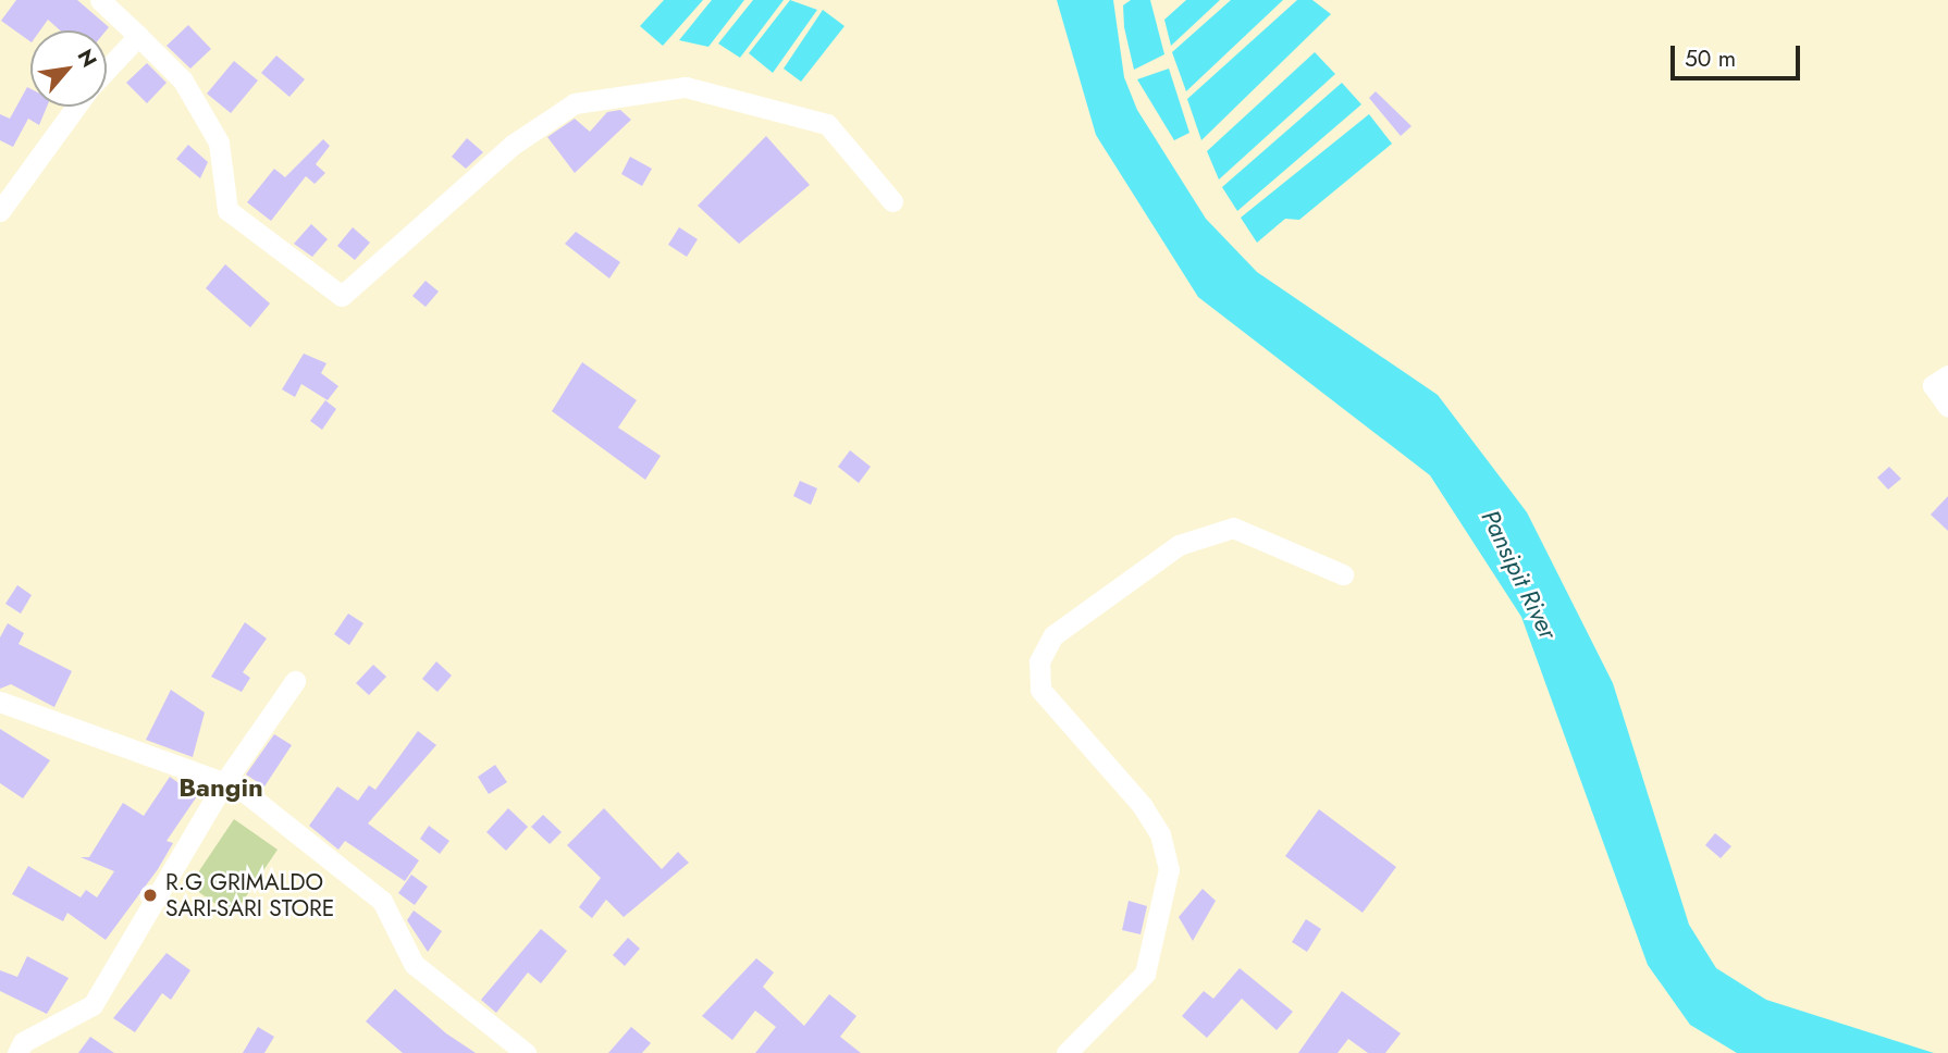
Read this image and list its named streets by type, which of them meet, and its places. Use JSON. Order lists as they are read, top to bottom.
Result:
{
  "districts": ["Bangin"],
  "water": ["Pansipit River"],
  "places": ["R.G GRIMALDO SARI-SARI STORE"],
  "scale_bar": "50 m",
  "north": "top right"
}
